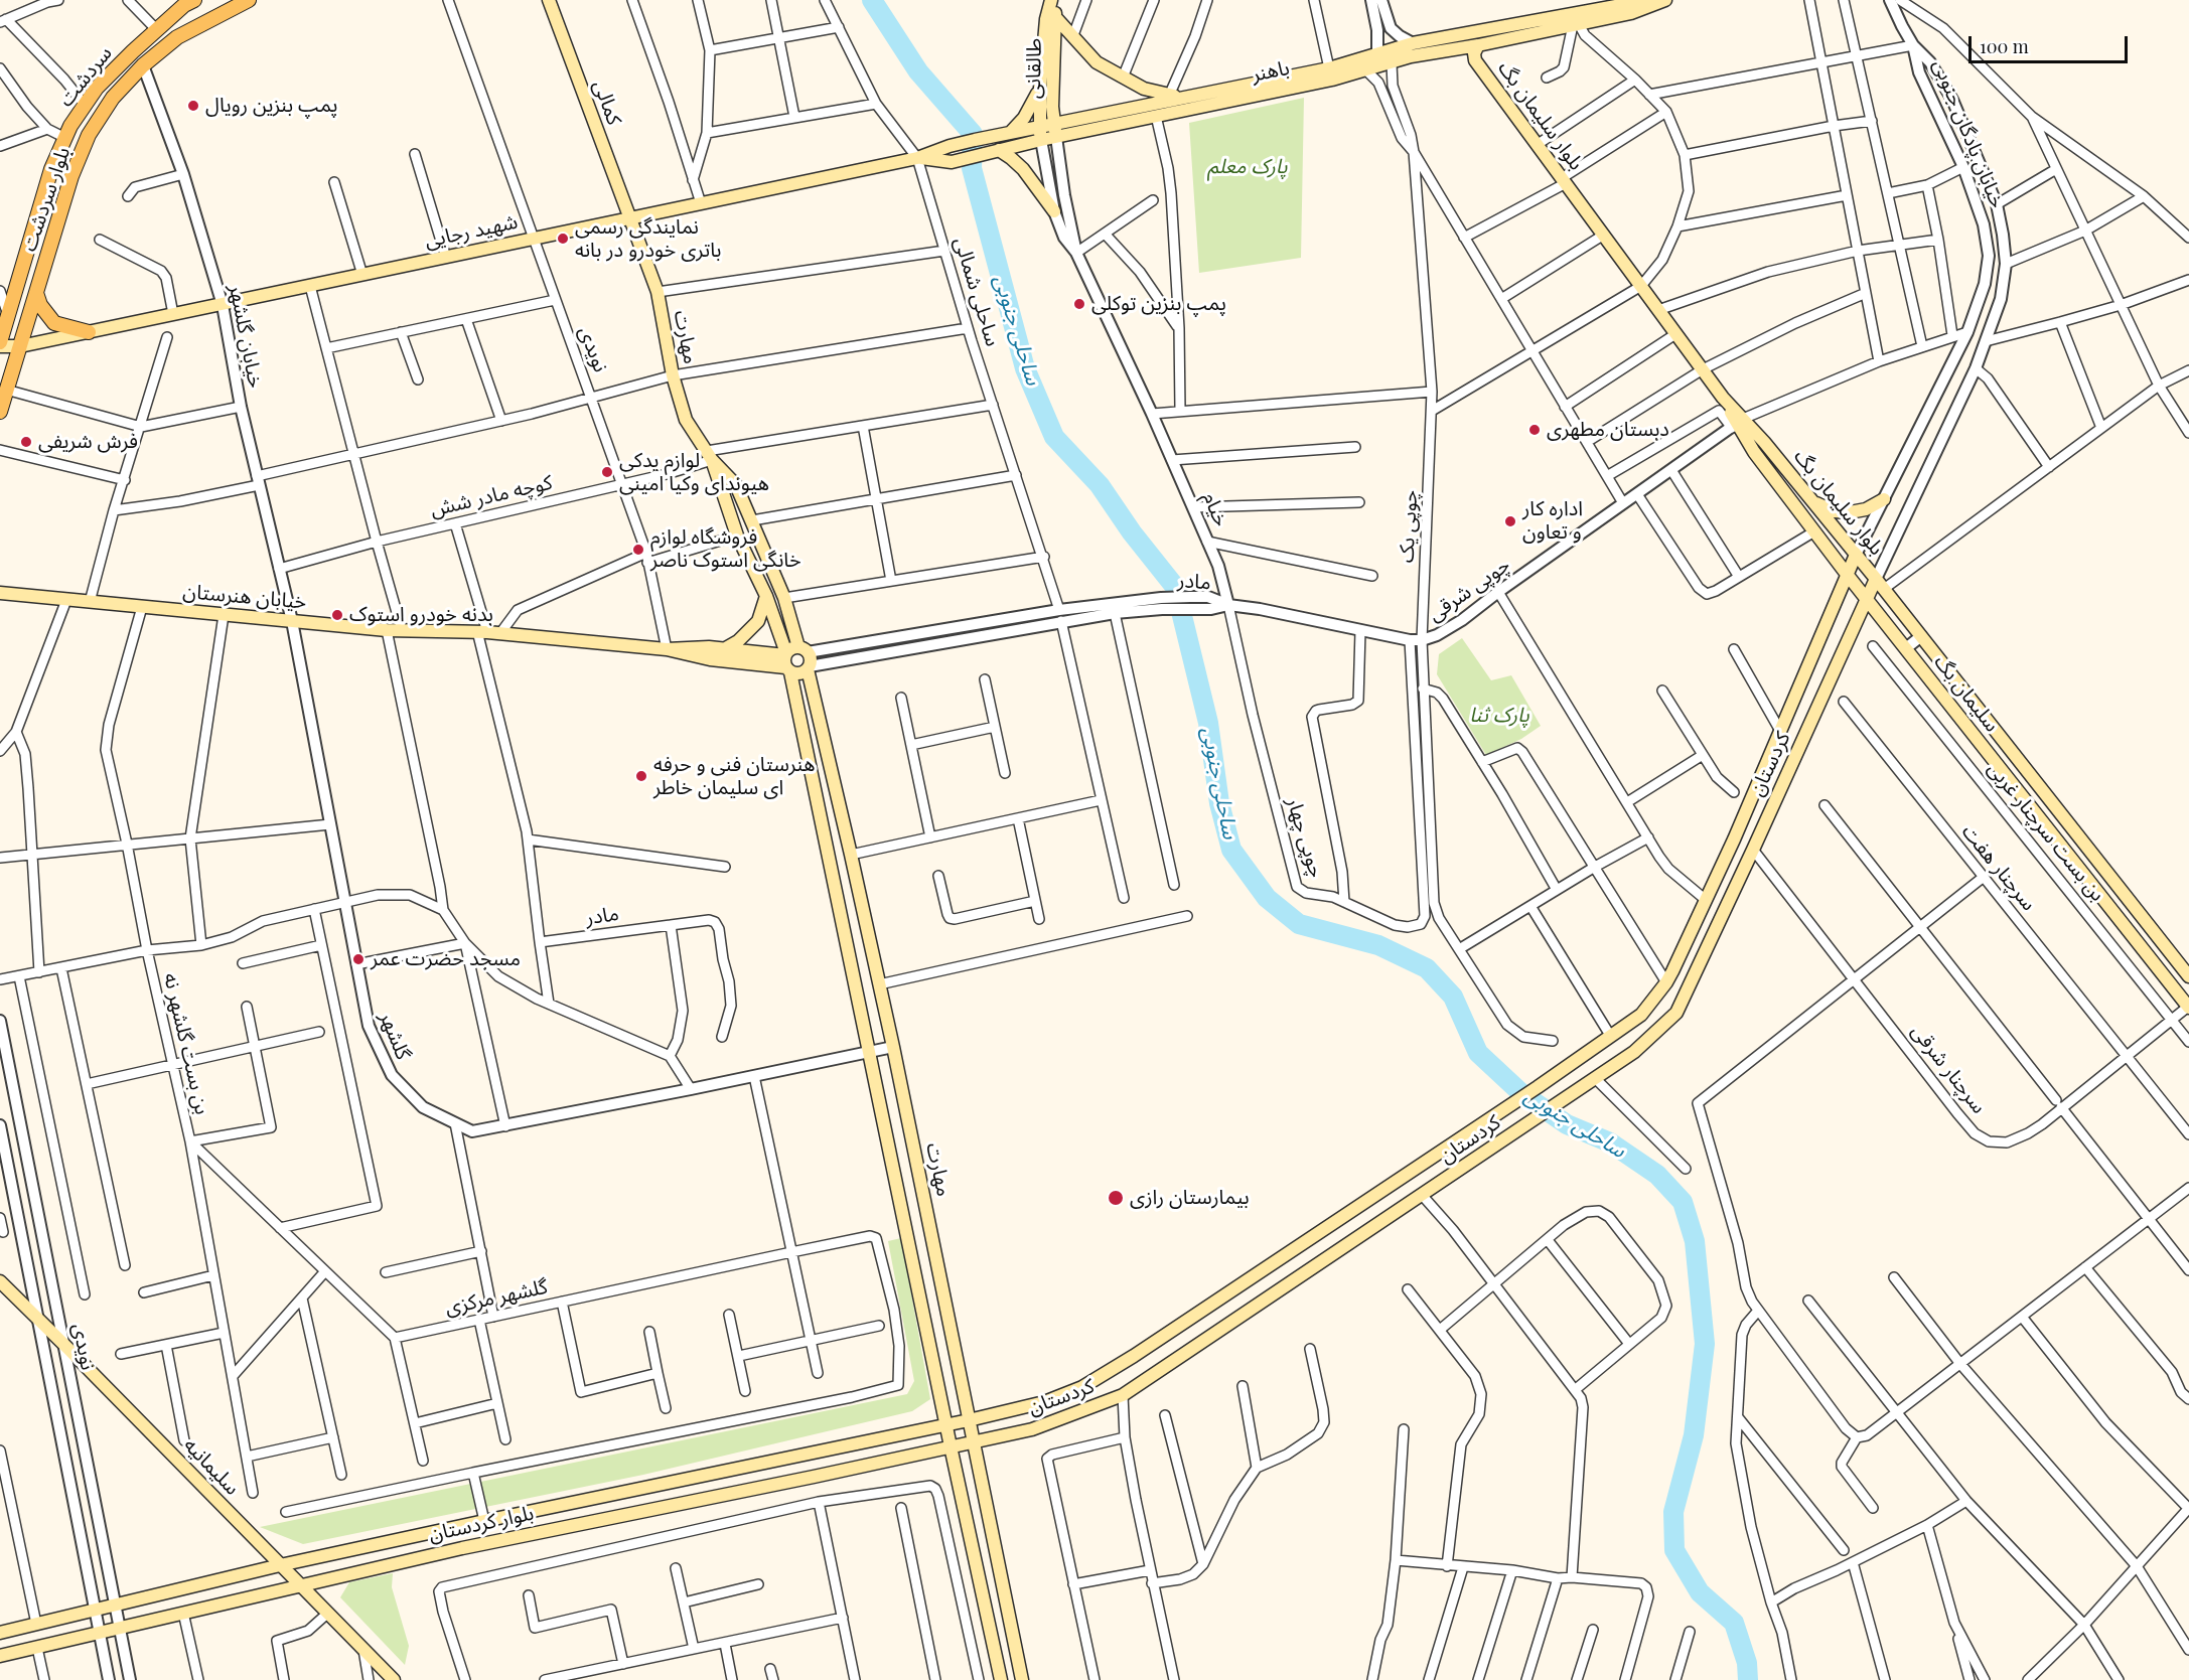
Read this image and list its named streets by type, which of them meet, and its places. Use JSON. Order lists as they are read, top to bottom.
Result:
{
  "streets": {
    "main road": [
      "طالقانی",
      "باهنر",
      "سردشت",
      "کمالی",
      "بلوار سلیمان بگ",
      "خیابان پادگان جنوبی",
      "بلوار سردشت",
      "شهید رجایی",
      "مهارت",
      "خیام",
      "خیابان هنرستان",
      "سلیمان بگ",
      "کردستان",
      "سلیمانیه",
      "بلوار کردستان"
    ],
    "street": [
      "ساحلی شمالی",
      "خیابان گلشهر",
      "نویدی",
      "کوچه مادر شش",
      "چوپی یک",
      "مادر",
      "چوپی شرقی",
      "بن بست سرچنار غربی",
      "چوپی چهار",
      "سرچنار هفت",
      "گلشهر",
      "بن بست گلشهر نه",
      "سرچنار شرقی",
      "گلشهر مرکزی"
    ]
  },
  "crossings": [
    ["طالقانی", "باهنر"],
    ["طالقانی", "خیام"],
    ["باهنر", "بلوار سلیمان بگ"],
    ["باهنر", "شهید رجایی"],
    ["باهنر", "ساحلی شمالی"],
    ["باهنر", "خیام"],
    ["باهنر", "چوپی یک"],
    ["سردشت", "شهید رجایی"],
    ["کمالی", "شهید رجایی"],
    ["کمالی", "مهارت"],
    ["بلوار سلیمان بگ", "خیابان پادگان جنوبی"],
    ["بلوار سلیمان بگ", "چوپی شرقی"],
    ["بلوار سلیمان بگ", "سلیمان بگ"],
    ["بلوار سلیمان بگ", "کردستان"],
    ["خیابان پادگان جنوبی", "سلیمان بگ"],
    ["خیابان پادگان جنوبی", "کردستان"],
    ["بلوار سردشت", "شهید رجایی"],
    ["بلوار سردشت", "خیابان گلشهر"],
    ["شهید رجایی", "ساحلی شمالی"],
    ["شهید رجایی", "خیابان گلشهر"],
    ["شهید رجایی", "مهارت"],
    ["شهید رجایی", "نویدی"],
    ["ساحلی شمالی", "کوچه مادر شش"],
    ["ساحلی شمالی", "مادر"],
    ["خیابان گلشهر", "کوچه مادر شش"],
    ["خیابان گلشهر", "خیابان هنرستان"],
    ["خیابان گلشهر", "گلشهر"],
    ["مهارت", "کوچه مادر شش"],
    ["مهارت", "مادر"],
    ["مهارت", "خیابان هنرستان"],
    ["مهارت", "کردستان"],
    ["مهارت", "گلشهر"],
    ["مهارت", "بلوار کردستان"],
    ["نویدی", "کوچه مادر شش"],
    ["نویدی", "خیابان هنرستان"],
    ["نویدی", "سلیمانیه"],
    ["نویدی", "بلوار کردستان"],
    ["خیام", "مادر"],
    ["خیام", "چوپی چهار"],
    ["چوپی یک", "چوپی شرقی"],
    ["چوپی یک", "چوپی چهار"],
    ["مادر", "خیابان هنرستان"],
    ["مادر", "چوپی چهار"],
    ["چوپی شرقی", "سلیمان بگ"],
    ["چوپی شرقی", "چوپی چهار"],
    ["خیابان هنرستان", "گلشهر"],
    ["خیابان هنرستان", "بن بست گلشهر نه"],
    ["سلیمان بگ", "کردستان"],
    ["سلیمان بگ", "سرچنار شرقی"],
    ["کردستان", "سرچنار شرقی"],
    ["کردستان", "بلوار کردستان"],
    ["بن بست سرچنار غربی", "سرچنار شرقی"],
    ["سرچنار هفت", "سرچنار شرقی"],
    ["سلیمانیه", "بلوار کردستان"]
  ],
  "water": ["ساحلی جنوبی"],
  "parks": ["پارک معلم", "پارک ثنا"],
  "places": [
    "پمپ بنزین رویال",
    "نمایندگی رسمی باتری خودرو در بانه",
    "پمپ بنزین توکلی",
    "دبستان مطهری",
    "فرش شریفی",
    "لوازم یدکى هیونداى وکیا امینى",
    "اداره کار و تعاون",
    "فروشگاه لوازم خانگى استوک ناصر",
    "بدنه خودرو استوک",
    "هنرستان فنی و حرفه ای سلیمان خاطر",
    "مسجد حضرت عمر",
    "بیمارستان رازی"
  ],
  "scale_bar": "100 m"
}
